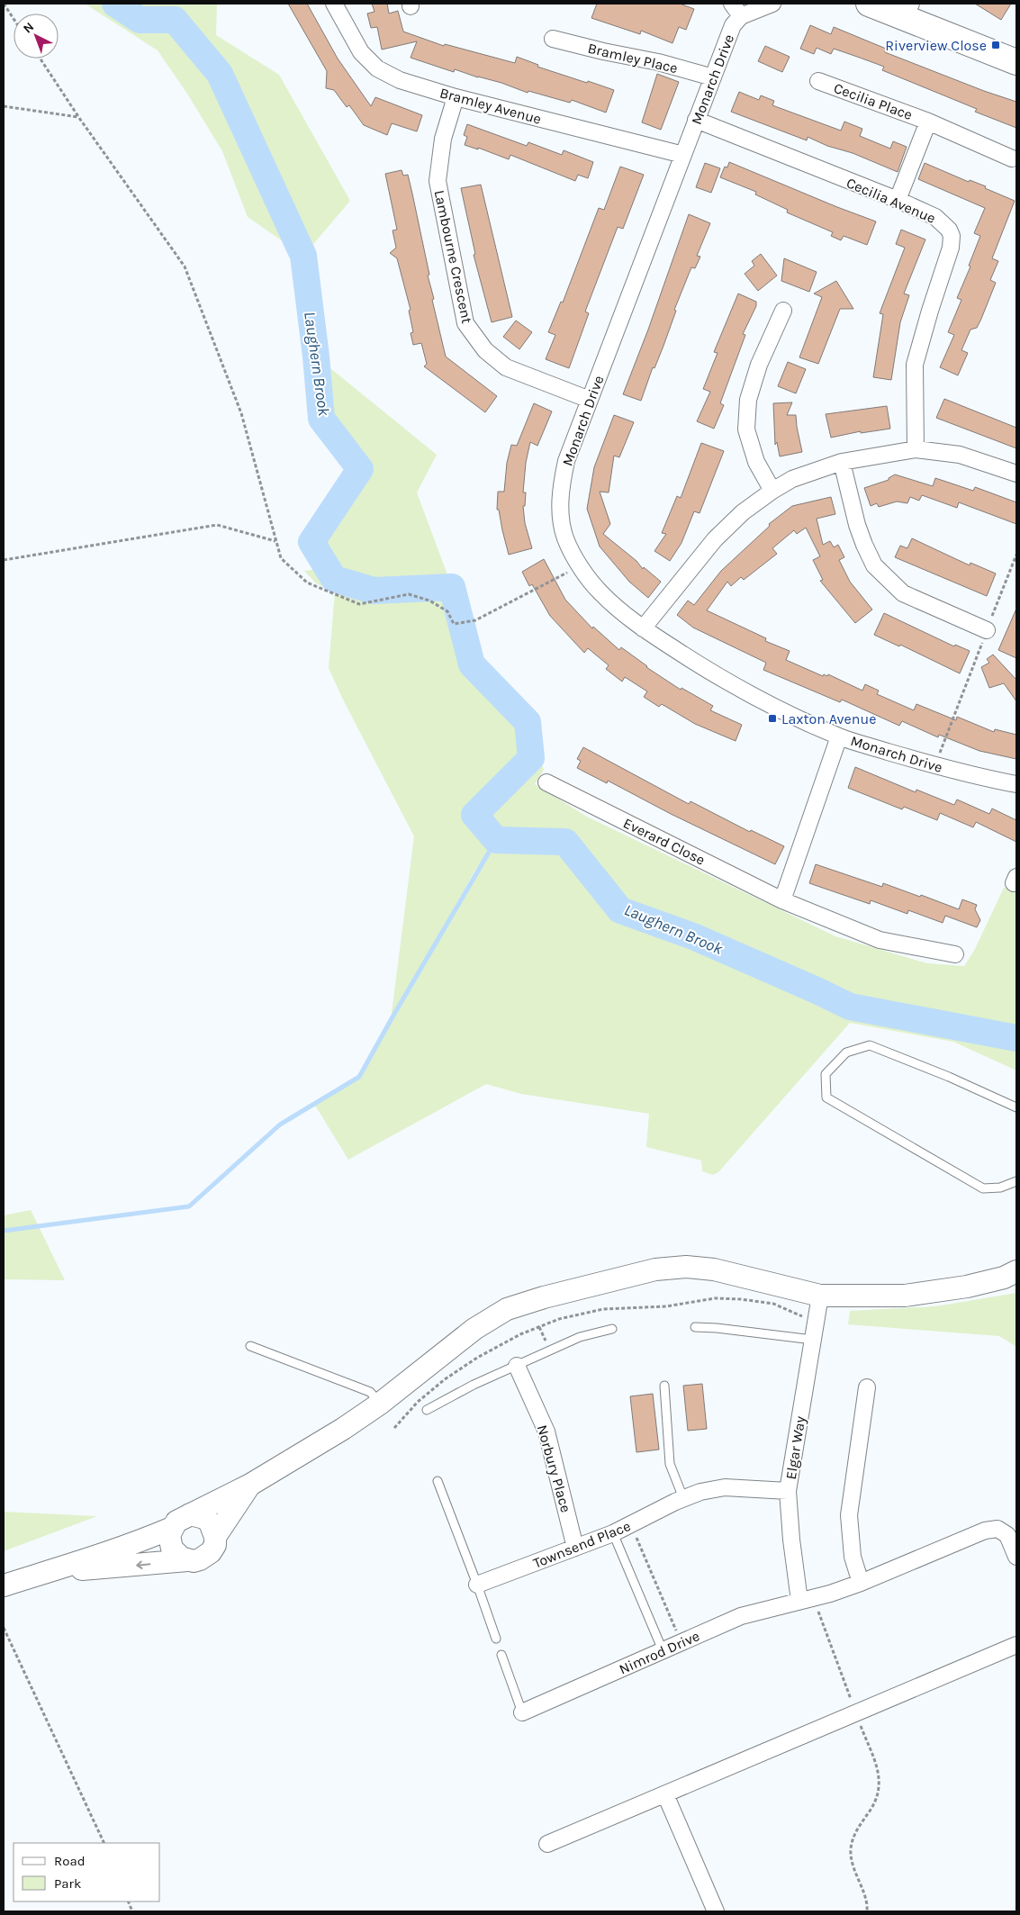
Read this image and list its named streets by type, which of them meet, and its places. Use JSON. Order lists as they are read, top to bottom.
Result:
{
  "streets": {
    "street": [
      "Bramley Place",
      "Monarch Drive",
      "Cecilia Place",
      "Bramley Avenue",
      "Cecilia Avenue",
      "Lambourne Crescent",
      "Everard Close",
      "Elgar Way",
      "Norbury Place",
      "Townsend Place",
      "Nimrod Drive"
    ]
  },
  "crossings": [
    ["Bramley Place", "Monarch Drive"],
    ["Monarch Drive", "Bramley Avenue"],
    ["Monarch Drive", "Cecilia Avenue"],
    ["Monarch Drive", "Lambourne Crescent"],
    ["Cecilia Place", "Cecilia Avenue"],
    ["Bramley Avenue", "Lambourne Crescent"],
    ["Elgar Way", "Townsend Place"],
    ["Elgar Way", "Nimrod Drive"],
    ["Norbury Place", "Townsend Place"]
  ],
  "water": ["Laughern Brook"],
  "places": {
    "transit": ["Riverview Close", "Laxton Avenue"]
  },
  "legend": ["Road", "Park"],
  "north": "top left"
}
